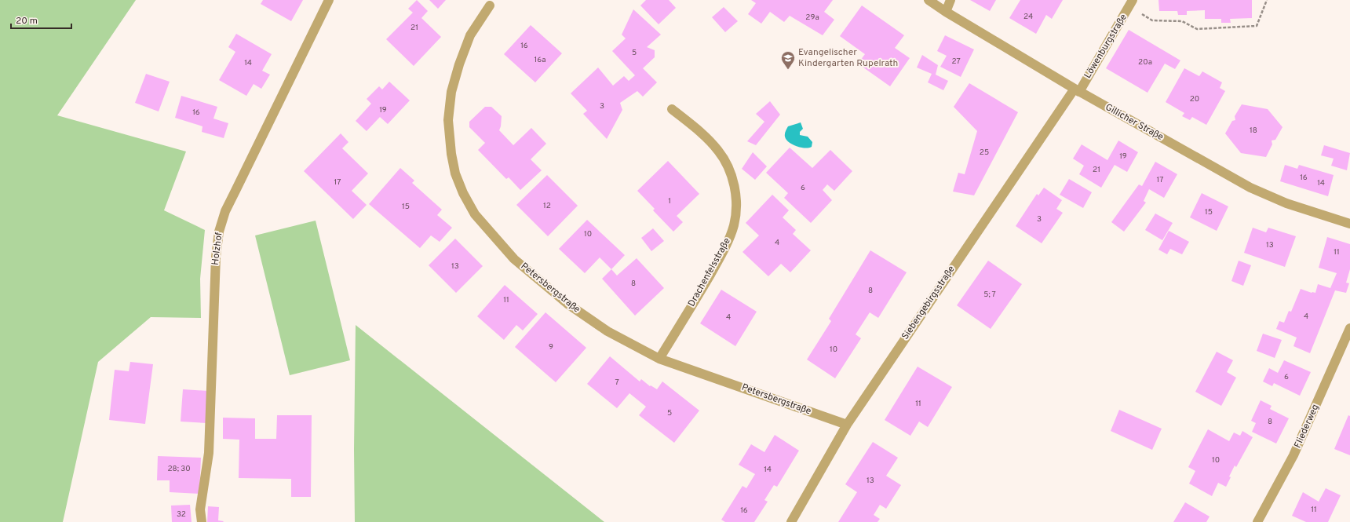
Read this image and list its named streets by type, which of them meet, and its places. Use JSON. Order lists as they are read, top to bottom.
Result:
{
  "streets": {
    "street": [
      "Löwenburgstraße",
      "Gillicher Straße",
      "Holzhof",
      "Drachenfelsstraße",
      "Petersbergstraße",
      "Siebengebirgsstraße",
      "Fliederweg"
    ]
  },
  "crossings": [
    ["Löwenburgstraße", "Gillicher Straße"],
    ["Löwenburgstraße", "Siebengebirgsstraße"],
    ["Gillicher Straße", "Siebengebirgsstraße"],
    ["Drachenfelsstraße", "Petersbergstraße"],
    ["Petersbergstraße", "Siebengebirgsstraße"]
  ],
  "places": {
    "school or university": ["Evangelischer Kindergarten Rupelrath"]
  },
  "house_numbers": [
    "24",
    "29a",
    "21",
    "16",
    "5",
    "16a",
    "27",
    "20a",
    "14",
    "20",
    "3",
    "19",
    "16",
    "18",
    "25",
    "19",
    "21",
    "16",
    "17",
    "17",
    "14",
    "6",
    "1",
    "12",
    "15",
    "15",
    "3",
    "10",
    "4",
    "13",
    "11",
    "13",
    "8",
    "8",
    "5; 7",
    "11",
    "4",
    "4",
    "9",
    "10",
    "6",
    "7",
    "11",
    "5",
    "8",
    "10",
    "28; 30",
    "14",
    "13",
    "11",
    "16",
    "32"
  ],
  "scale_bar": "20 m"
}
